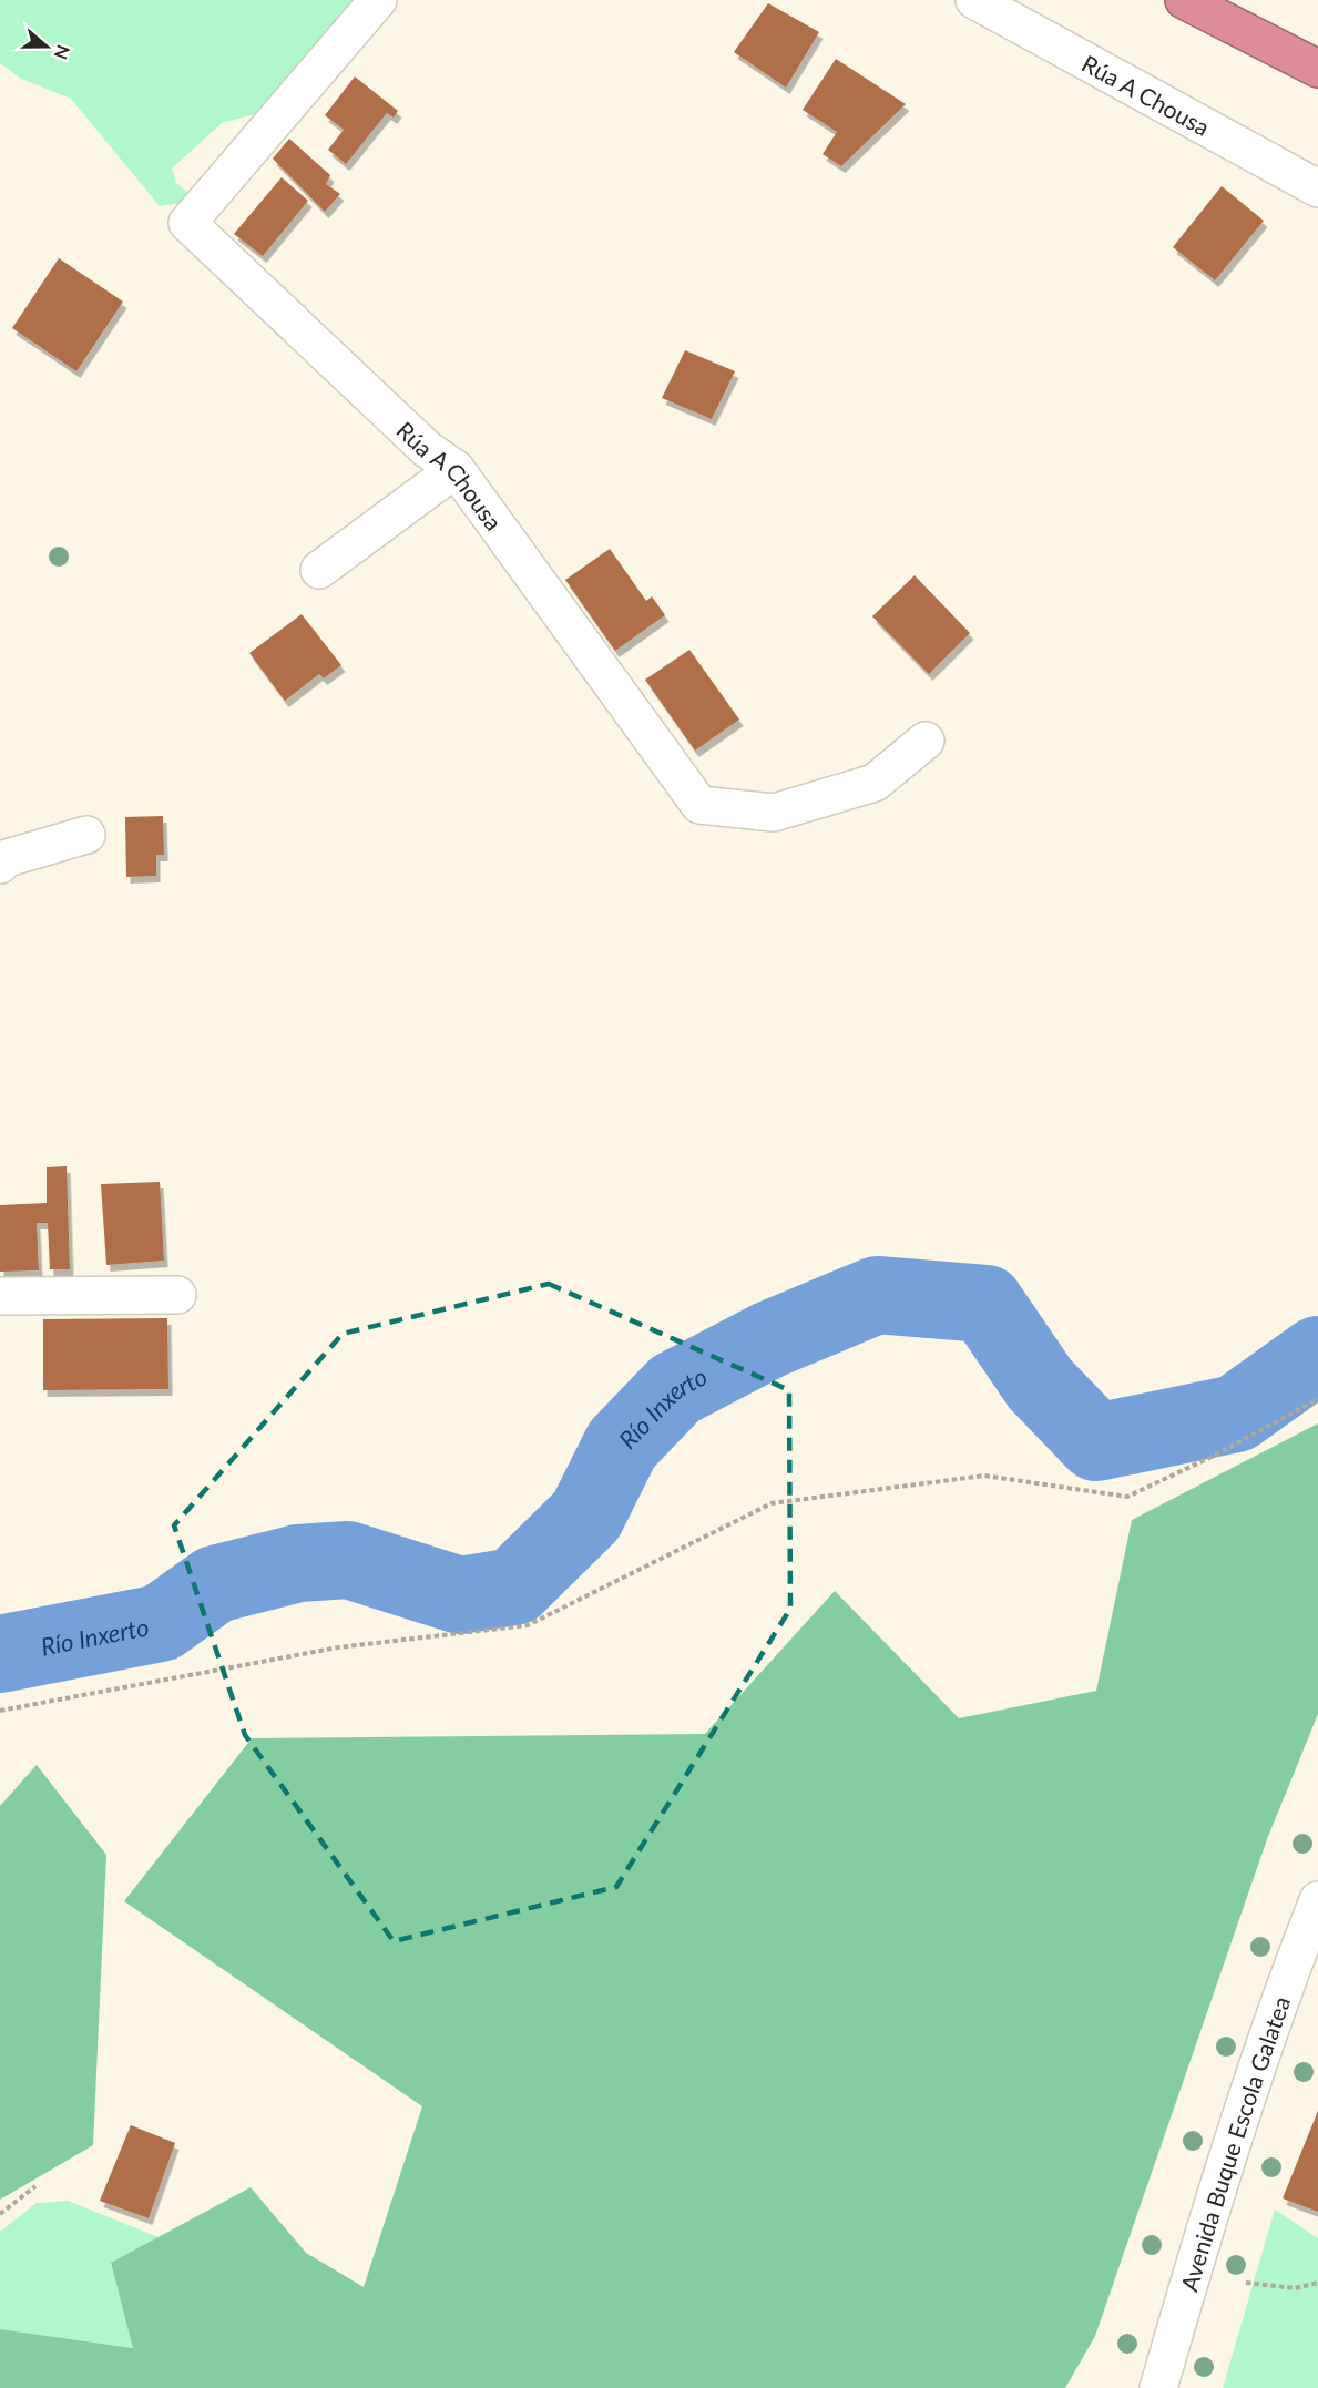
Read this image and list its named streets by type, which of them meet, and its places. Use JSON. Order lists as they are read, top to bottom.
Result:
{
  "streets": {
    "street": ["Rúa A Chousa", "Avenida Buque Escola Galatea"]
  },
  "water": ["Río Inxerto"],
  "north": "right"
}
